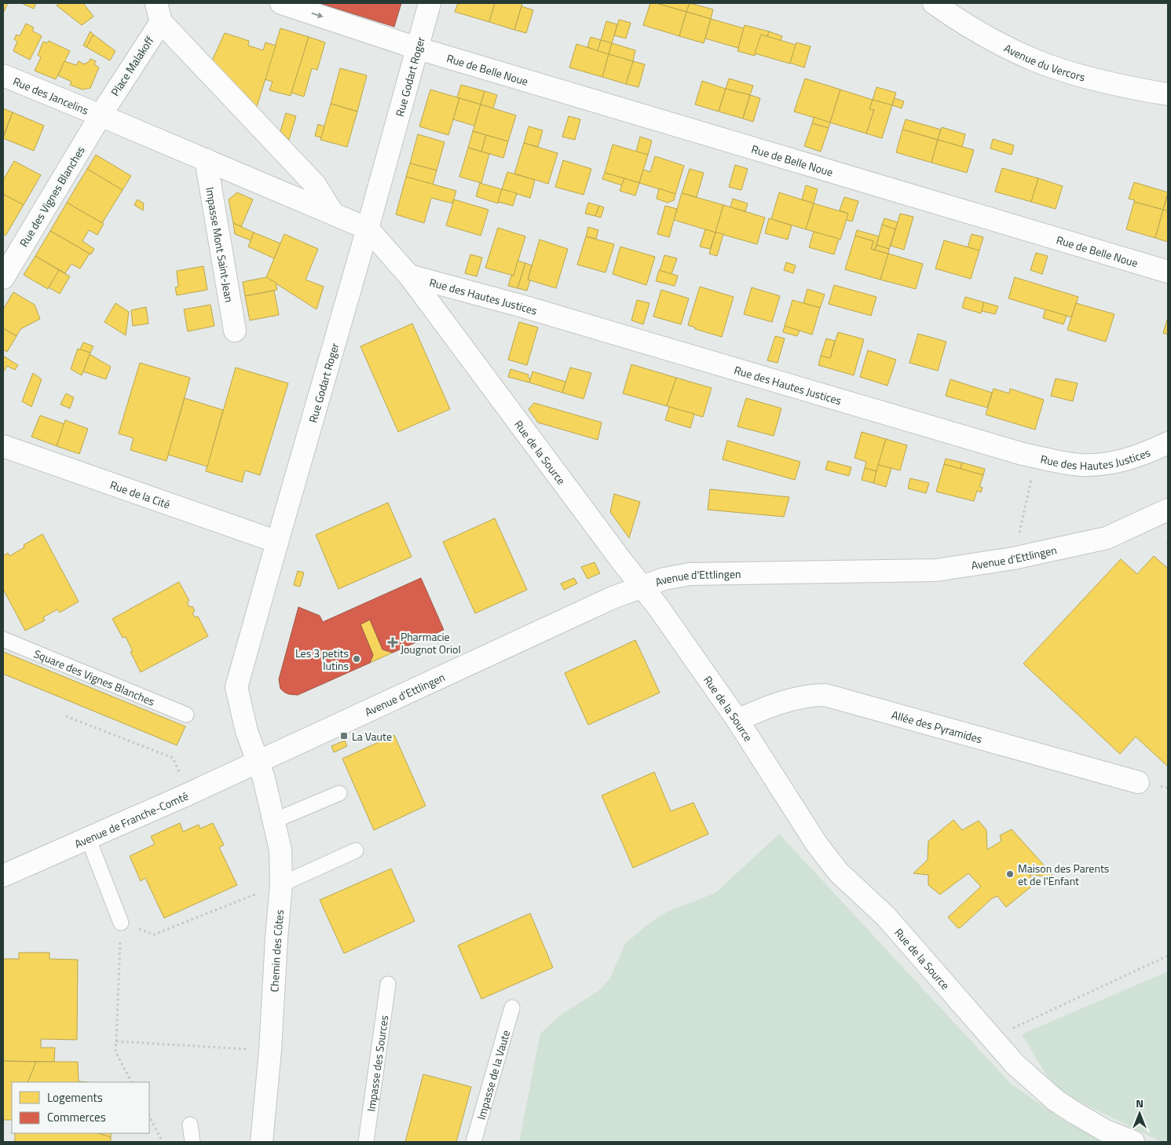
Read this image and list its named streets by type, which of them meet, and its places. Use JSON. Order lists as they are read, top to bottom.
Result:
{
  "streets": {
    "street": [
      "Avenue du Vercors",
      "Place Malakoff",
      "Rue de Belle Noue",
      "Rue Godart Roger",
      "Rue des Jancelins",
      "Rue des Vignes Blanches",
      "Impasse Mont Saint-Jean",
      "Rue des Hautes Justices",
      "Rue de la Source",
      "Rue de la Cité",
      "Avenue d'Ettlingen",
      "Allée des Pyramides",
      "Avenue de Franche-Comté",
      "Chemin des Côtes"
    ],
    "lane": ["Square des Vignes Blanches", "Impasse des Sources", "Impasse de la Vaute"]
  },
  "crossings": [
    ["Place Malakoff", "Rue des Jancelins"],
    ["Place Malakoff", "Rue des Vignes Blanches"],
    ["Rue de Belle Noue", "Rue Godart Roger"],
    ["Rue Godart Roger", "Rue de la Source"],
    ["Rue Godart Roger", "Rue de la Cité"],
    ["Rue Godart Roger", "Avenue d'Ettlingen"],
    ["Rue Godart Roger", "Avenue de Franche-Comté"],
    ["Rue Godart Roger", "Chemin des Côtes"],
    ["Rue des Jancelins", "Rue des Vignes Blanches"],
    ["Rue des Hautes Justices", "Rue de la Source"],
    ["Rue de la Source", "Avenue d'Ettlingen"],
    ["Rue de la Source", "Allée des Pyramides"],
    ["Avenue d'Ettlingen", "Avenue de Franche-Comté"],
    ["Avenue d'Ettlingen", "Chemin des Côtes"],
    ["Avenue de Franche-Comté", "Chemin des Côtes"]
  ],
  "places": {
    "health": ["Pharmacie Jougnot Oriol"],
    "other": ["Les 3 petits lutins", "Maison des Parents et de l'Enfant"],
    "transit": ["La Vaute"]
  },
  "legend": ["Logements", "Commerces"],
  "north": "top"
}
